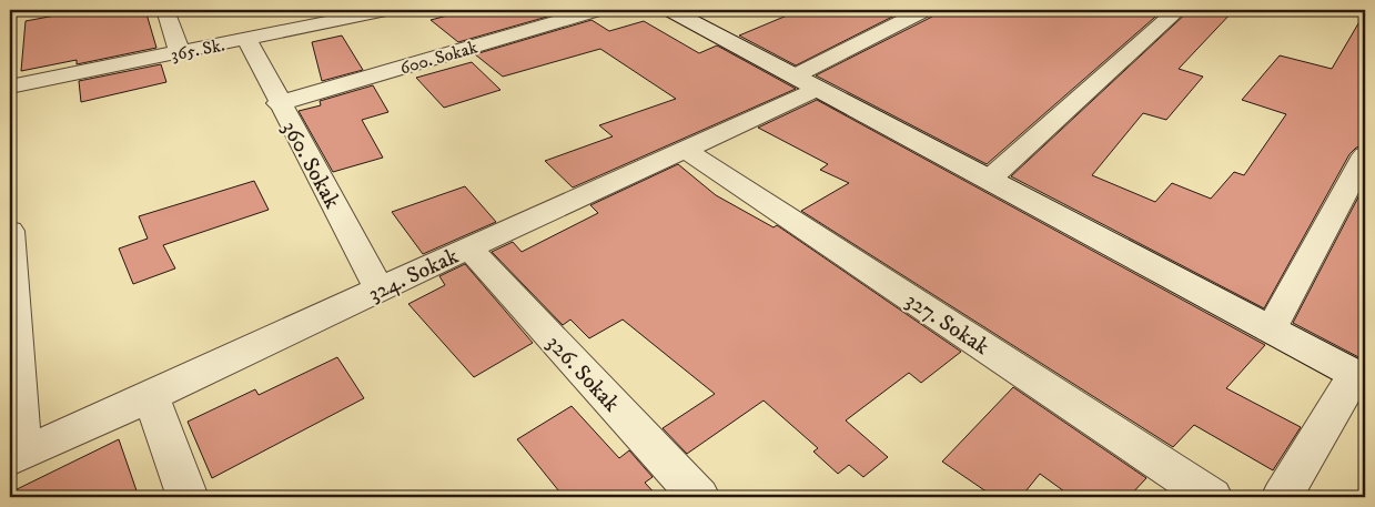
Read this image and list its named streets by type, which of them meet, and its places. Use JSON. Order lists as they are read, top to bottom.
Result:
{
  "streets": {
    "street": [
      "365. Sk.",
      "600. Sokak",
      "360. Sokak",
      "324. Sokak",
      "327. Sokak",
      "326. Sokak"
    ]
  },
  "crossings": [
    ["365. Sk.", "360. Sokak"],
    ["600. Sokak", "360. Sokak"],
    ["360. Sokak", "324. Sokak"],
    ["324. Sokak", "327. Sokak"],
    ["324. Sokak", "326. Sokak"]
  ]
}
